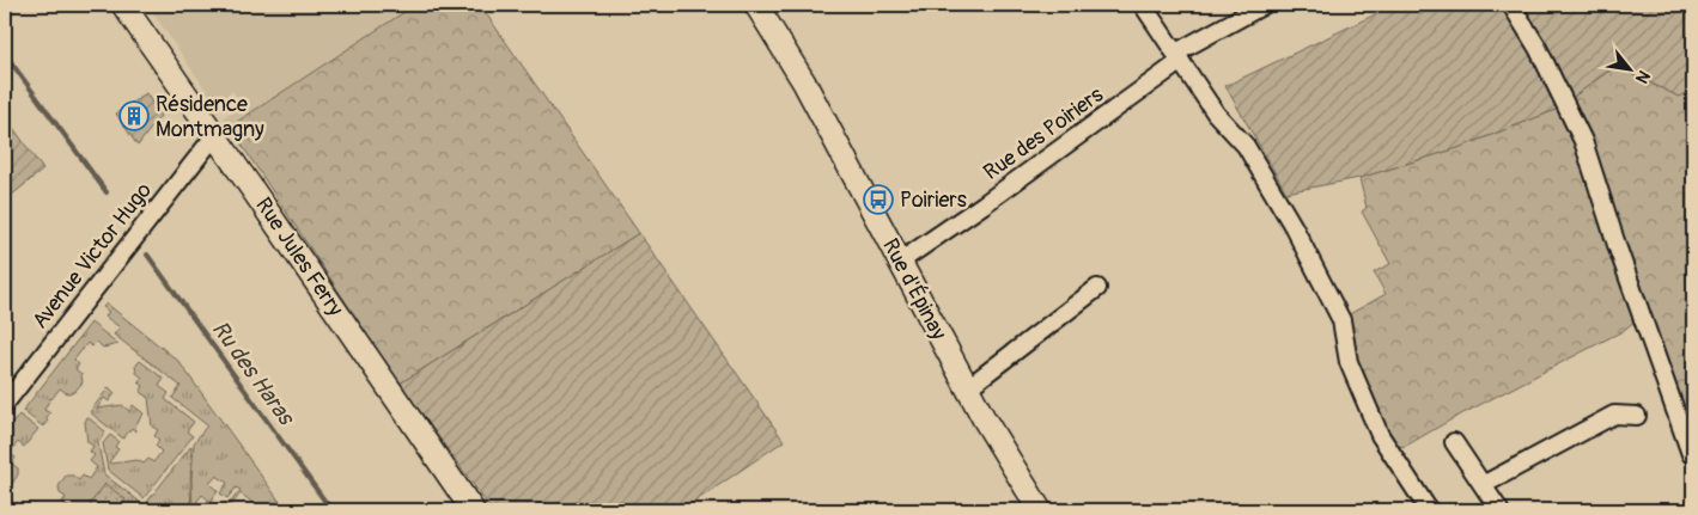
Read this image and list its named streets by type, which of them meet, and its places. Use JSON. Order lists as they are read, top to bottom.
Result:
{
  "streets": {
    "street": [
      "Rue des Poiriers",
      "Avenue Victor Hugo",
      "Rue Jules Ferry",
      "Rue d'Épinay"
    ]
  },
  "crossings": [
    ["Rue des Poiriers", "Rue d'Épinay"],
    ["Avenue Victor Hugo", "Rue Jules Ferry"]
  ],
  "water": ["Ru des Haras"],
  "places": {
    "building": ["Résidence Montmagny"],
    "bus stop": ["Poiriers"]
  },
  "north": "bottom right"
}
